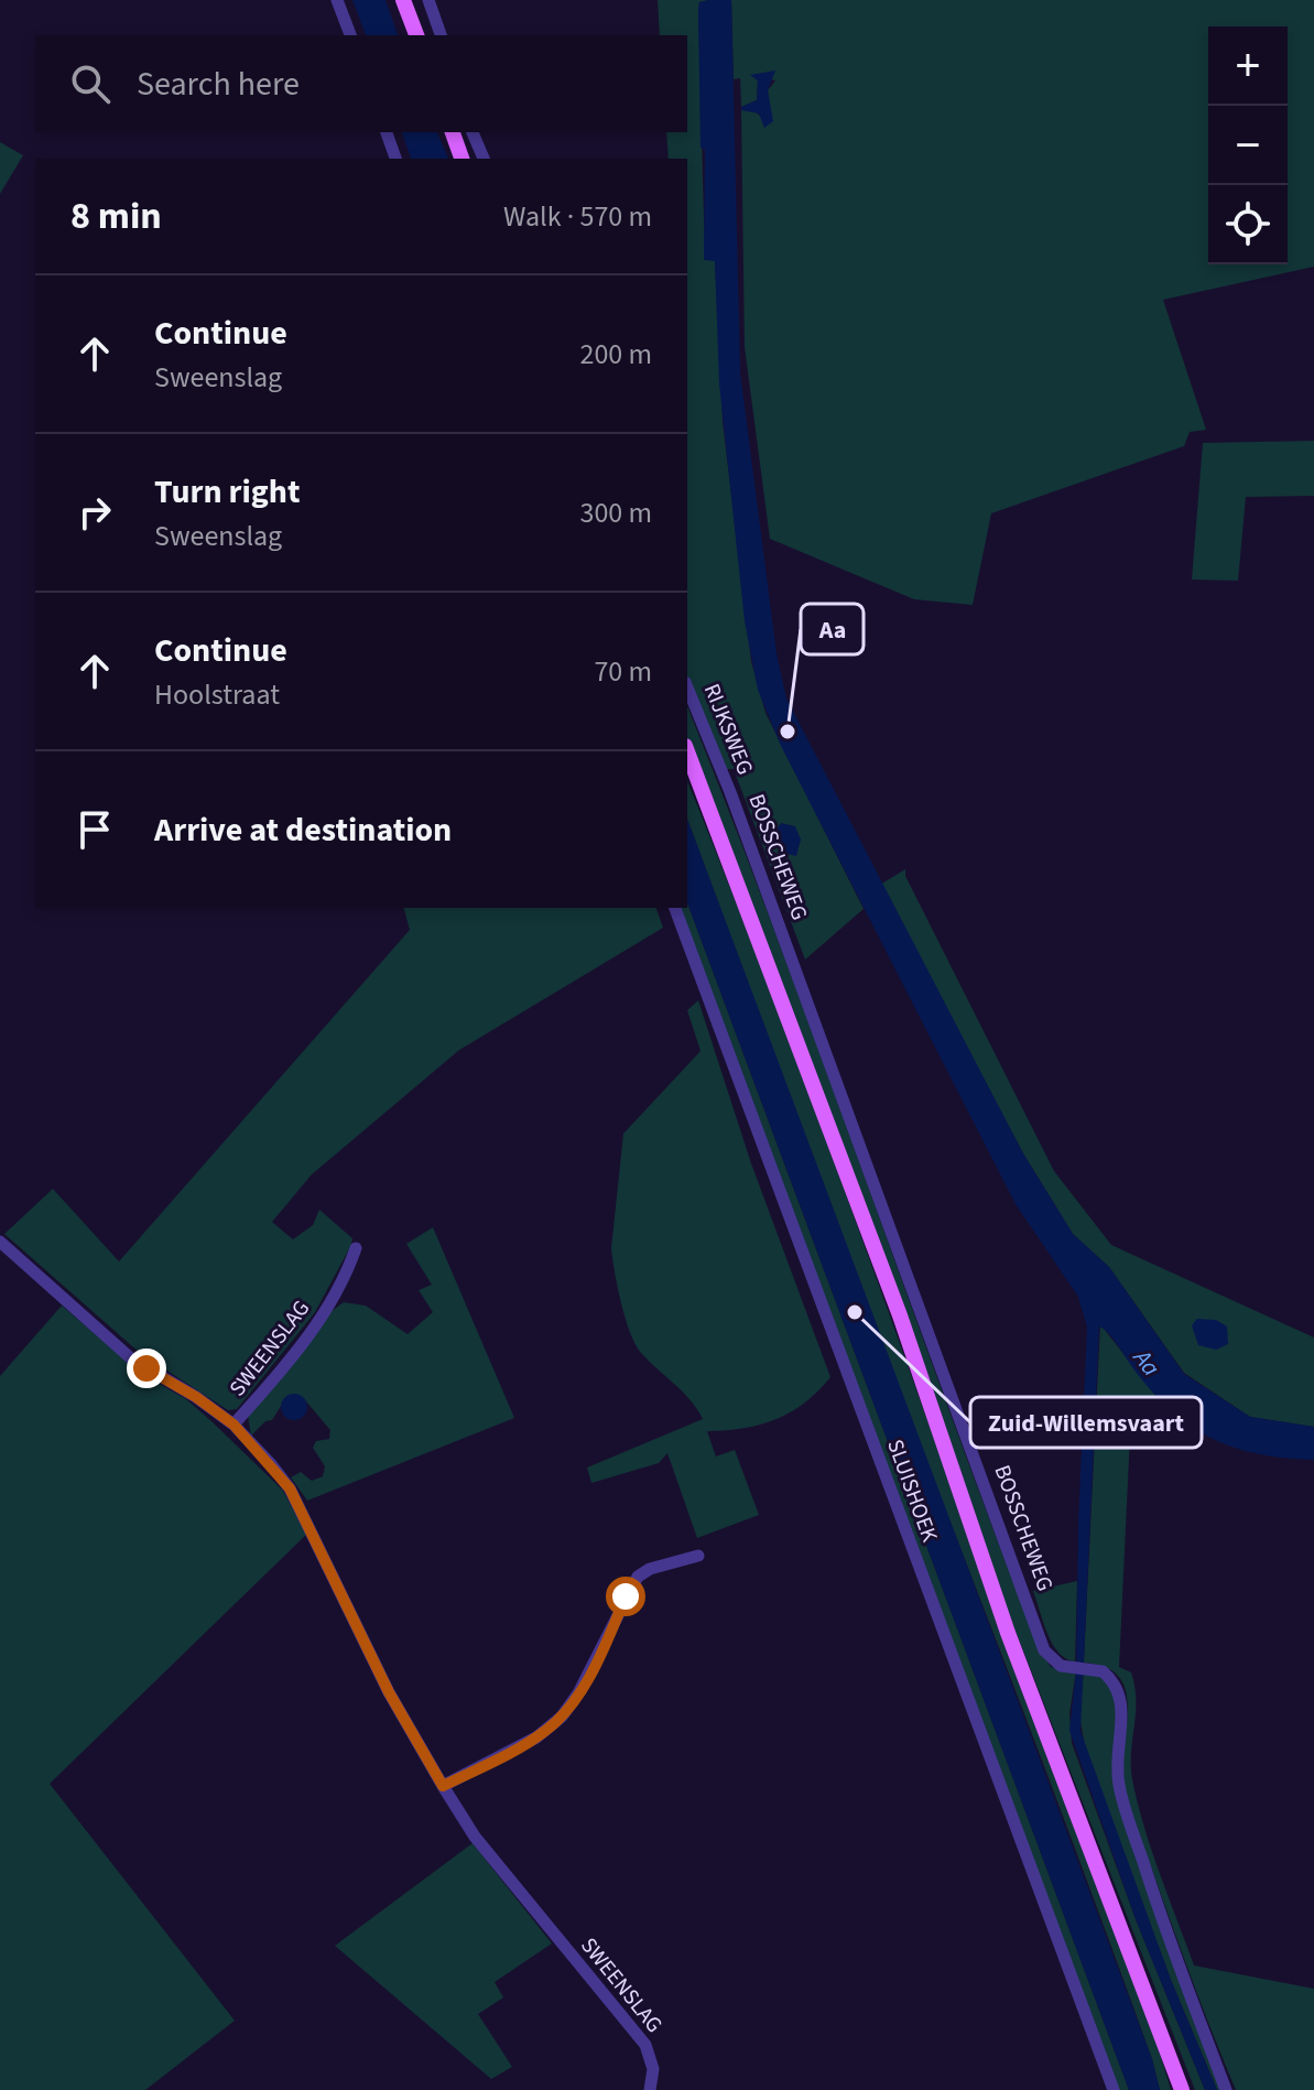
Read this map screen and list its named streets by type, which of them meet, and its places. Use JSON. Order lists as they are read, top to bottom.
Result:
{
  "streets": {
    "main road": ["RIJKSWEG", "BOSSCHEWEG"],
    "street": ["SWEENSLAG", "SLUISHOEK"]
  },
  "crossings": [
    ["RIJKSWEG", "BOSSCHEWEG"]
  ],
  "water": ["Aa"],
  "places": ["Aa", "Zuid-Willemsvaart"],
  "page": {
    "map_buttons": ["+", "−"],
    "search": "Search here",
    "heading": ["8 min", "Walk · 570 m"],
    "list": [
      ["Continue", "Sweenslag", "200 m"],
      ["Turn right", "Sweenslag", "300 m"],
      ["Continue", "Hoolstraat", "70 m"],
      "Arrive at destination"
    ]
  }
}
